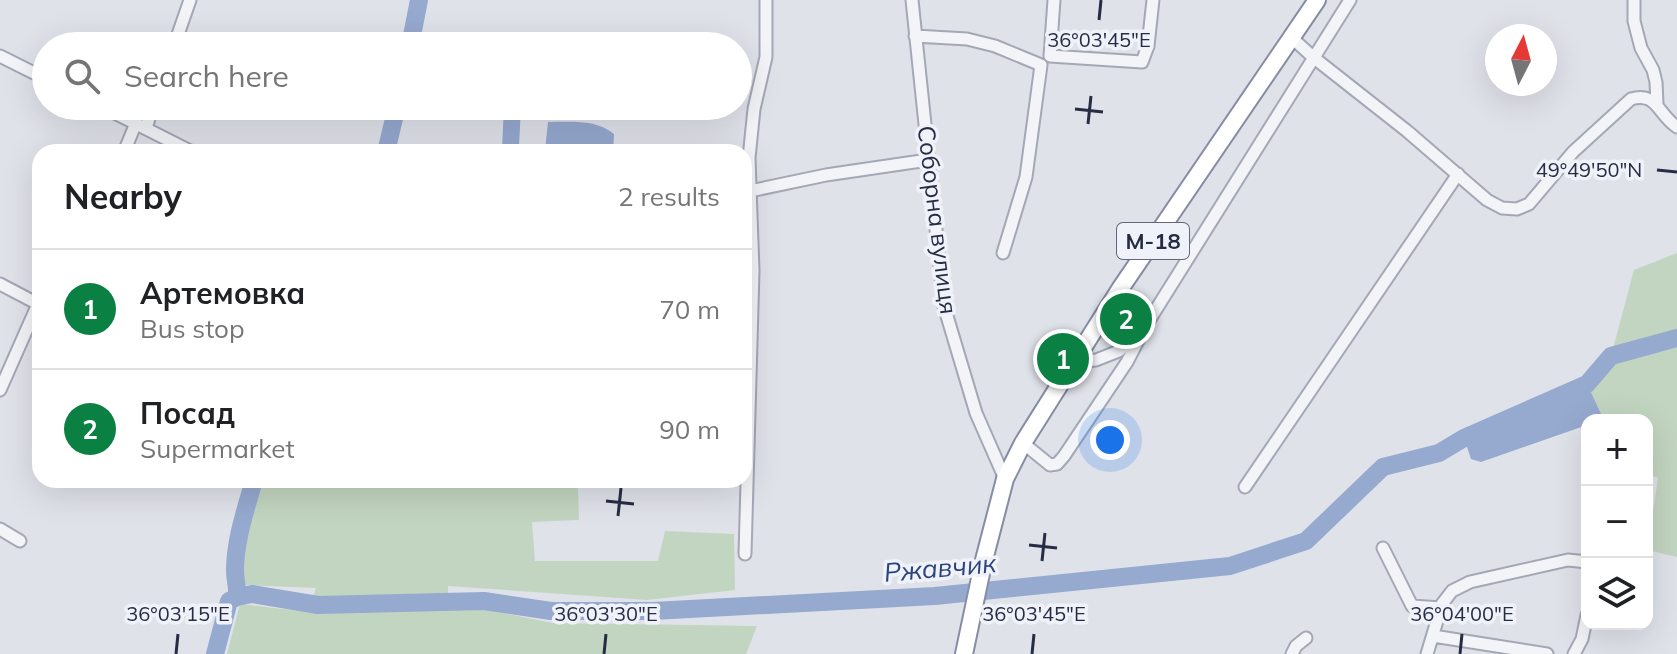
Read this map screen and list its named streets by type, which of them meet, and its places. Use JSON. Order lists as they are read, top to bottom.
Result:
{
  "streets": {
    "highway": ["М-18"],
    "street": ["Соборна вулиця"]
  },
  "crossings": [
    ["Соборна вулиця", "М-18"]
  ],
  "water": ["Ржавчик"],
  "north": "top",
  "page": {
    "search": "Search here",
    "heading": ["Nearby", "2 results"],
    "list": [
      {
        "mark": "1",
        "name": "Артемовка",
        "note": "Bus stop",
        "value": "70 m"
      },
      {
        "mark": "2",
        "name": "Посад",
        "note": "Supermarket",
        "value": "90 m"
      }
    ],
    "pins": ["2", "1"],
    "map_buttons": ["+", "−"]
  },
  "coordinates": [
    "36°03'45\"E",
    "49°49'50\"N",
    "36°03'15\"E",
    "36°03'30\"E",
    "36°04'00\"E"
  ]
}
